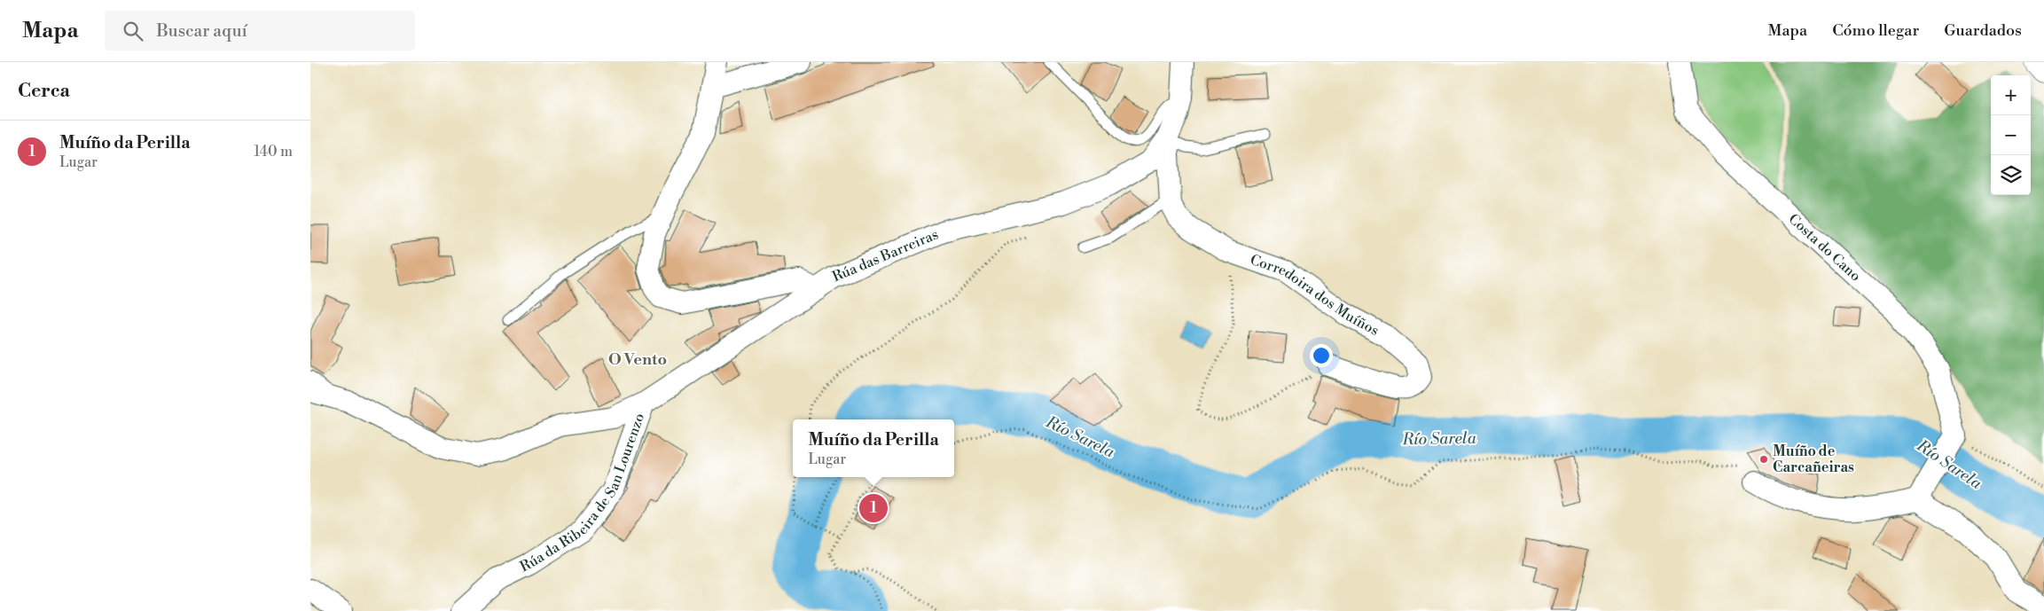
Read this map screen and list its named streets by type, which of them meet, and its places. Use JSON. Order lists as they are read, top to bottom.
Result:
{
  "streets": {
    "street": [
      "Costa do Cano",
      "Rúa das Barreiras",
      "Corredoira dos Muíños",
      "Rúa da Ribeira de San Lourenzo"
    ]
  },
  "crossings": [
    ["Rúa das Barreiras", "Corredoira dos Muíños"],
    ["Rúa das Barreiras", "Rúa da Ribeira de San Lourenzo"]
  ],
  "districts": ["O Vento"],
  "water": ["Río Sarela"],
  "places": ["Muíño de Carcañeiras"],
  "page": {
    "header": "Mapa",
    "search": "Buscar aquí",
    "nav": ["Mapa", "Cómo llegar", "Guardados"],
    "heading": "Cerca",
    "map_buttons": ["+", "−"],
    "list": [
      {
        "mark": "1",
        "name": "Muíño da Perilla",
        "note": "Lugar",
        "value": "140 m"
      }
    ],
    "popup": ["Muíño da Perilla", "Lugar"],
    "pins": "1"
  }
}
